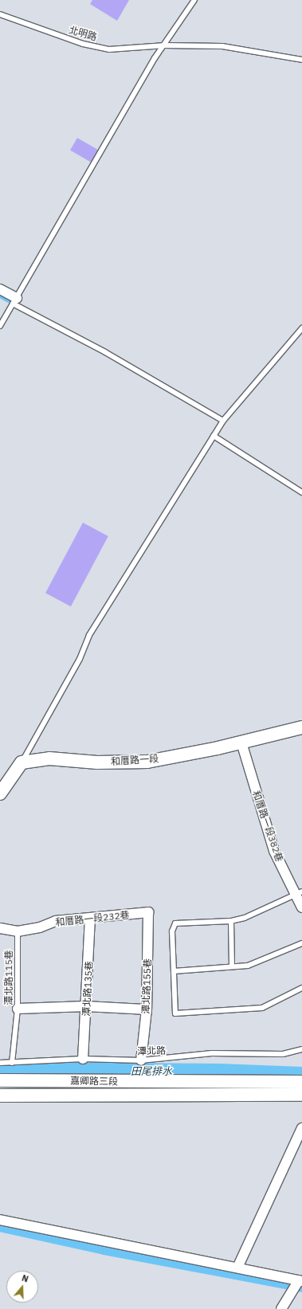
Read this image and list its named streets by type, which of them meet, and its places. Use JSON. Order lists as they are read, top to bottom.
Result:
{
  "streets": {
    "street": [
      "和厝路一段",
      "和厝路一段382巷",
      "和厝路一段232巷",
      "潭北路155巷",
      "潭北路135巷",
      "嘉卿路三段"
    ],
    "lane": ["北明路", "潭北路115巷", "潭北路"]
  },
  "crossings": [
    ["和厝路一段", "和厝路一段382巷"],
    ["和厝路一段232巷", "潭北路115巷"],
    ["和厝路一段232巷", "潭北路155巷"],
    ["和厝路一段232巷", "潭北路135巷"],
    ["潭北路115巷", "潭北路"],
    ["潭北路155巷", "潭北路"],
    ["潭北路135巷", "潭北路"]
  ],
  "water": ["田尾排水"],
  "north": "top"
}
